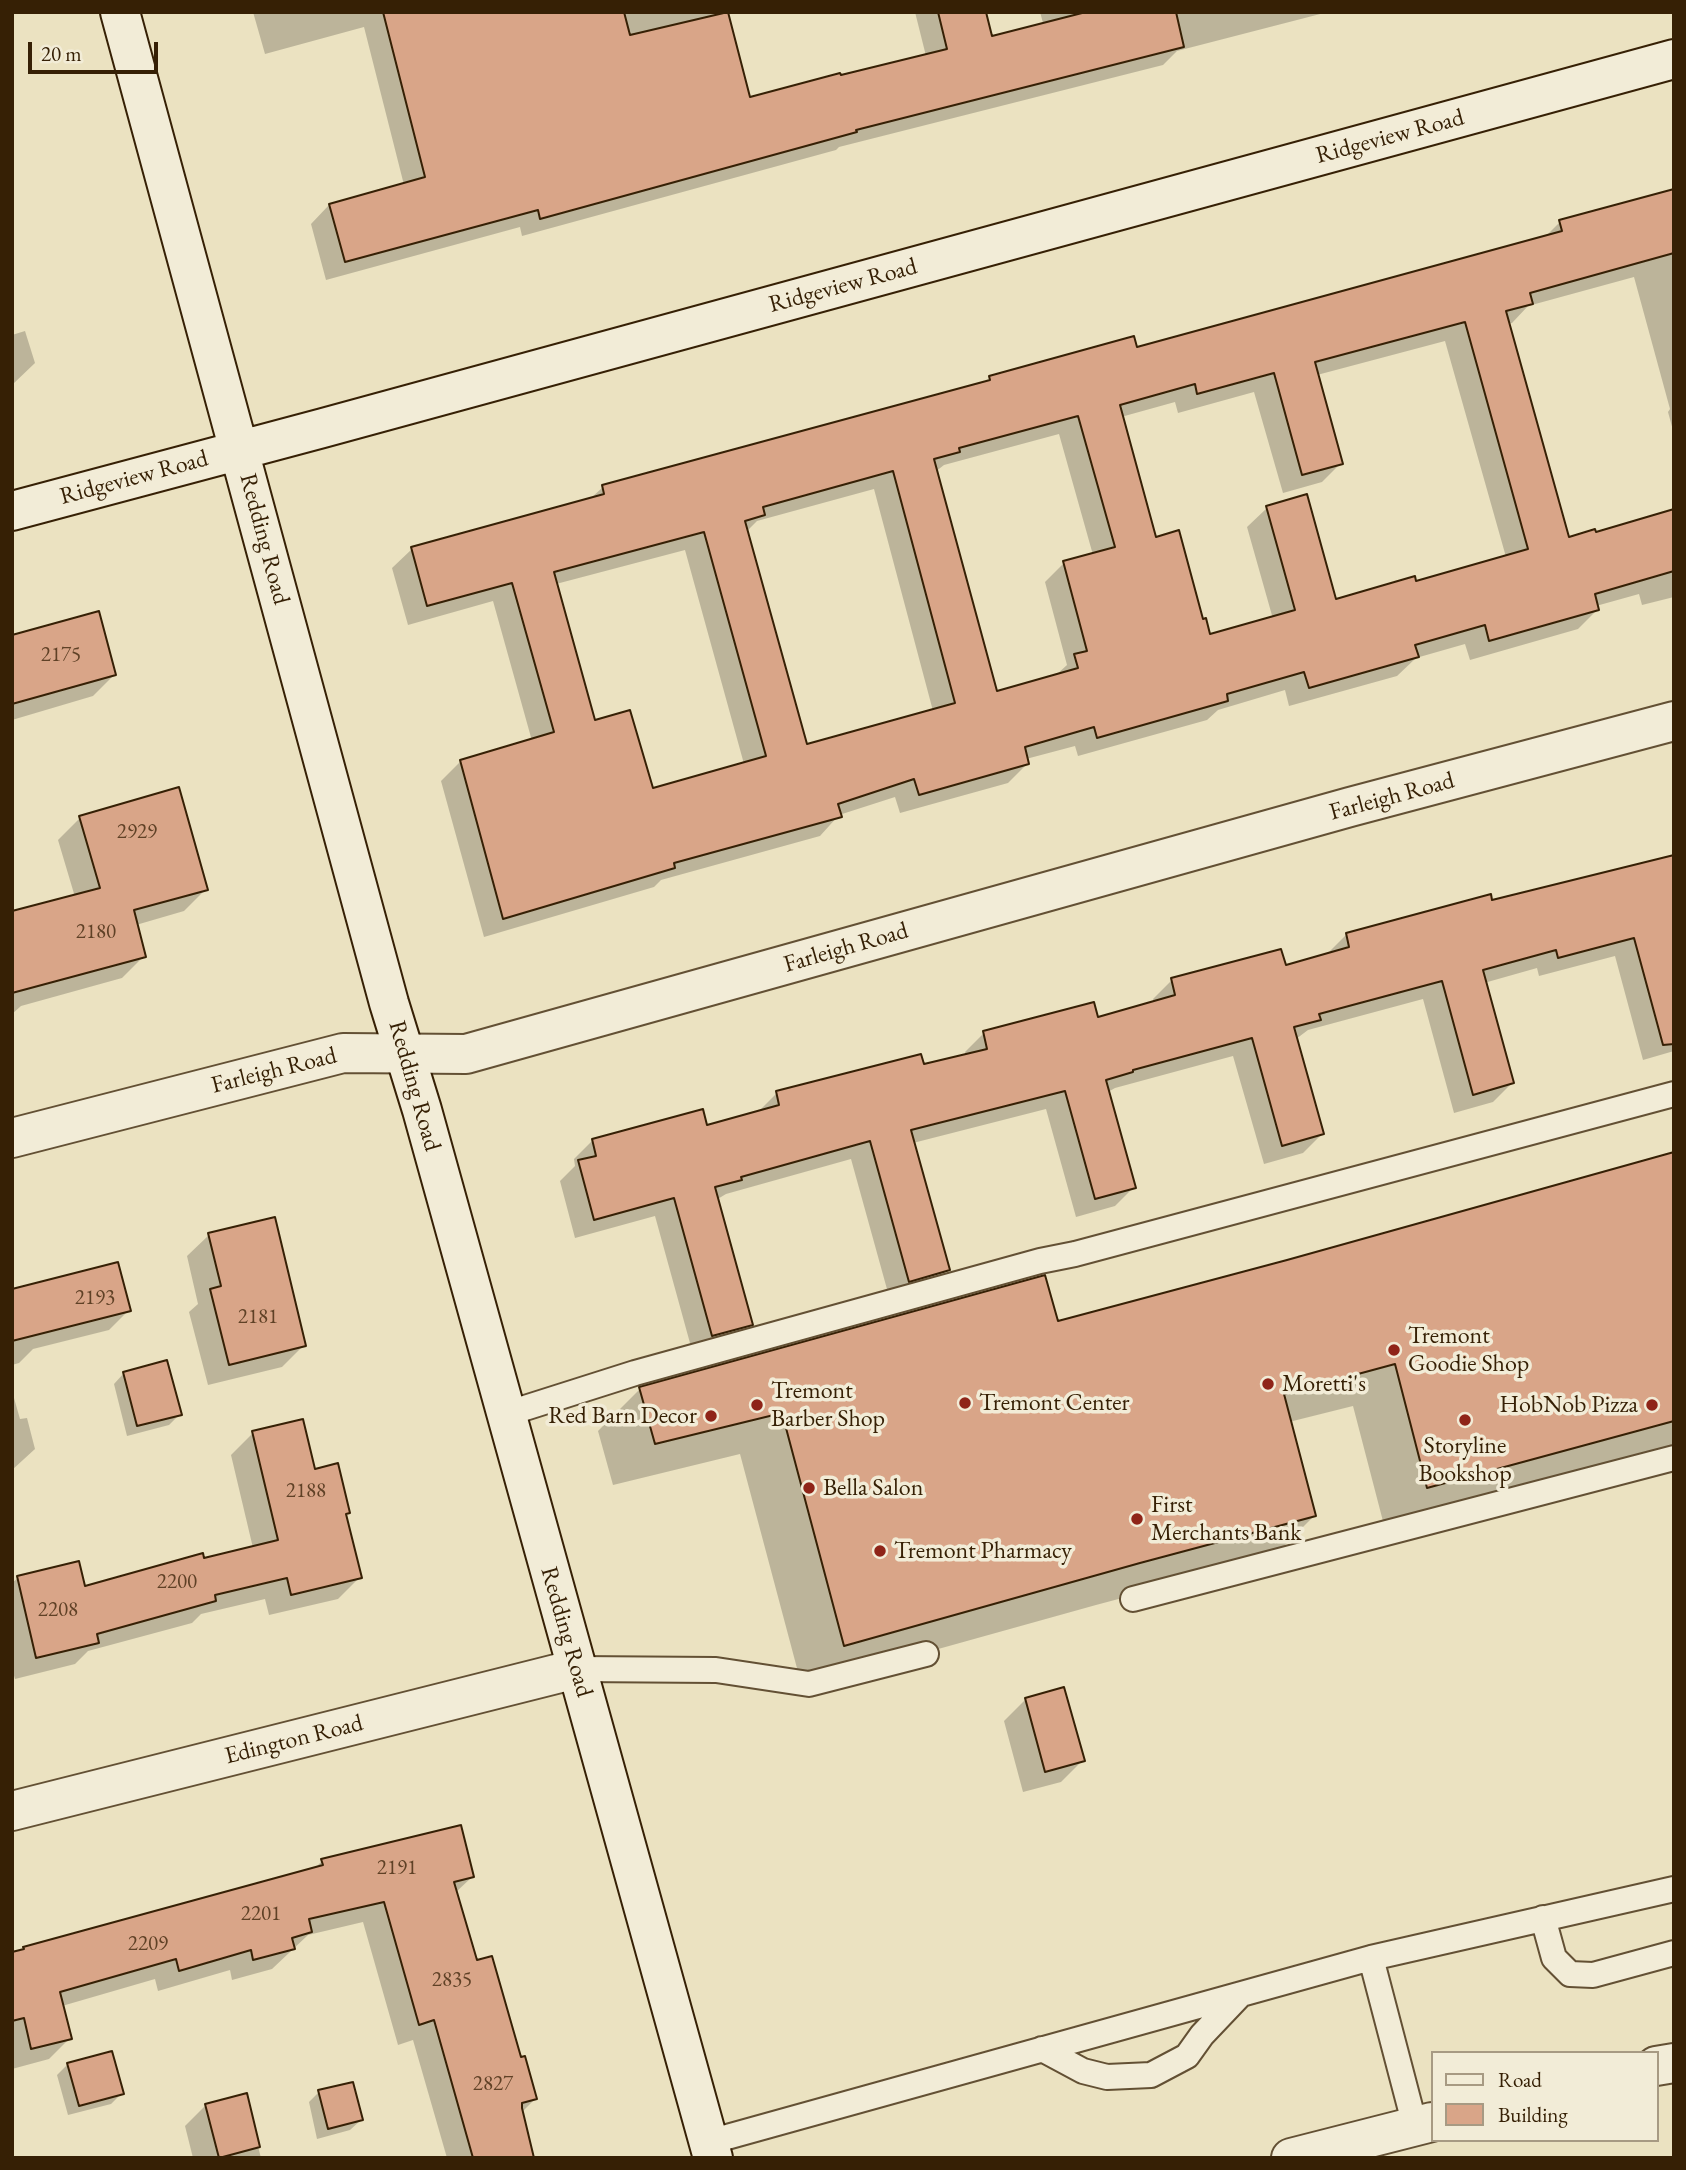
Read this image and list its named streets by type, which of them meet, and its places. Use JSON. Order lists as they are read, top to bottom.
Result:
{
  "streets": {
    "street": [
      "Ridgeview Road",
      "Redding Road",
      "Farleigh Road",
      "Edington Road"
    ]
  },
  "crossings": [
    ["Ridgeview Road", "Redding Road"],
    ["Redding Road", "Farleigh Road"],
    ["Redding Road", "Edington Road"]
  ],
  "places": [
    "Tremont Goodie Shop",
    "Moretti's",
    "Tremont Center",
    "Tremont Barber Shop",
    "HobNob Pizza",
    "Red Barn Decor",
    "Storyline Bookshop",
    "Bella Salon",
    "First Merchants Bank",
    "Tremont Pharmacy"
  ],
  "house_numbers": [
    "2175",
    "2929",
    "2180",
    "2193",
    "2181",
    "2188",
    "2200",
    "2208",
    "2191",
    "2201",
    "2209",
    "2835",
    "2827"
  ],
  "legend": ["Road", "Building"],
  "scale_bar": "20 m"
}
